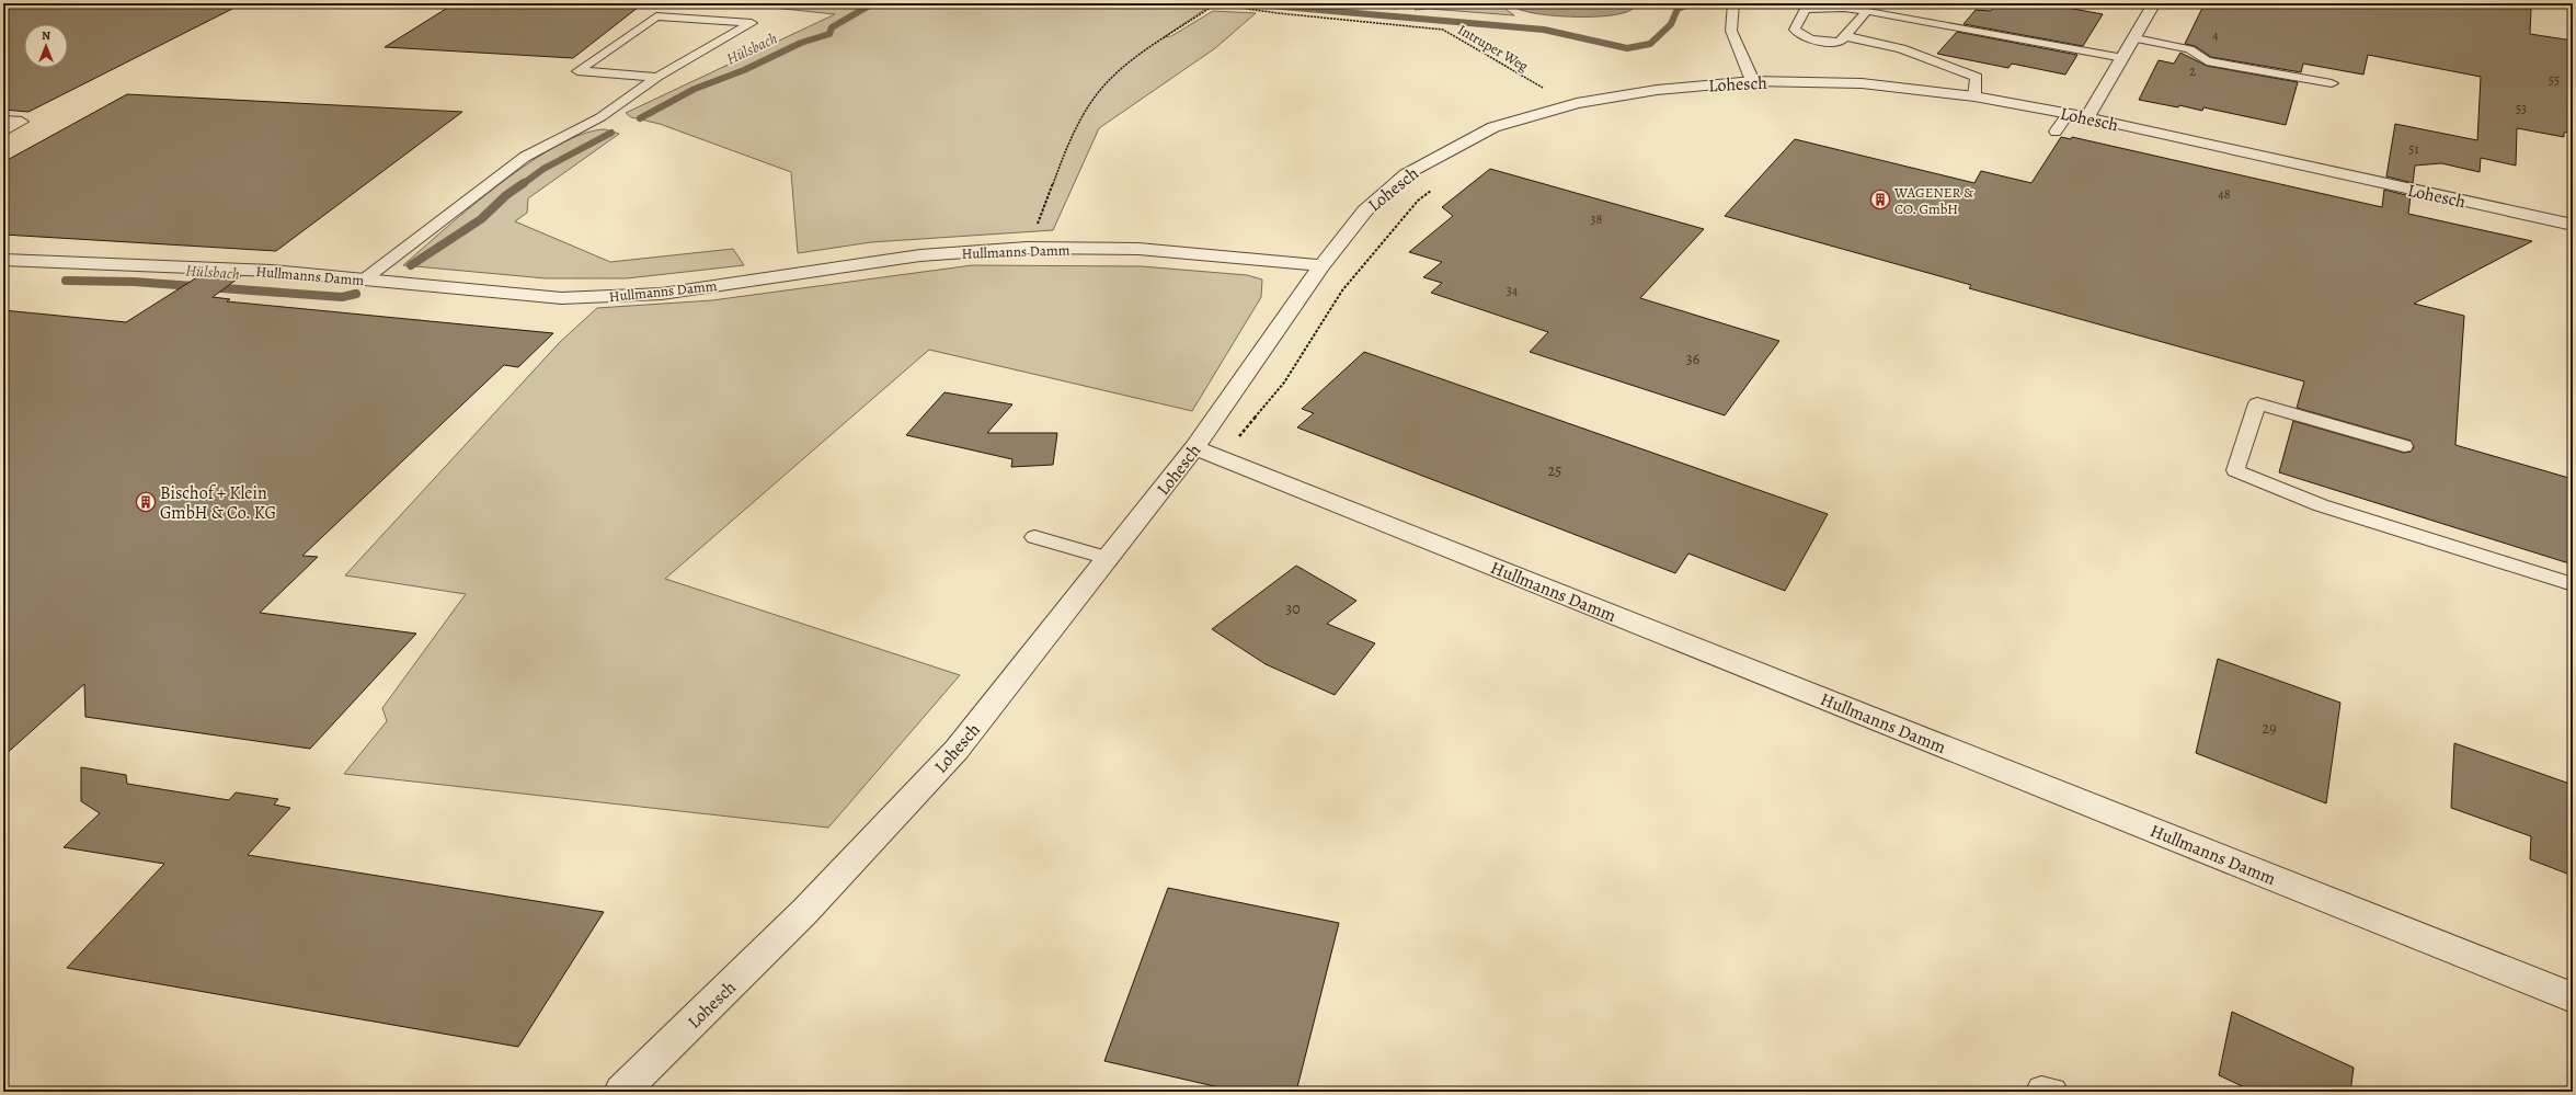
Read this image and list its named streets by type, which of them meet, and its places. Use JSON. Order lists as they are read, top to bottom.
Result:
{
  "streets": {
    "street": ["Lohesch", "Hullmanns Damm"],
    "path": ["Intruper Weg"]
  },
  "crossings": [
    ["Lohesch", "Hullmanns Damm"]
  ],
  "water": ["Hülsbach"],
  "places": {
    "building": ["WAGENER & CO. GmbH", "Bischof + Klein GmbH & Co. KG"]
  },
  "house_numbers": [
    "4",
    "2",
    "55",
    "53",
    "51",
    "48",
    "38",
    "34",
    "36",
    "25",
    "30",
    "29"
  ],
  "north": "top"
}
